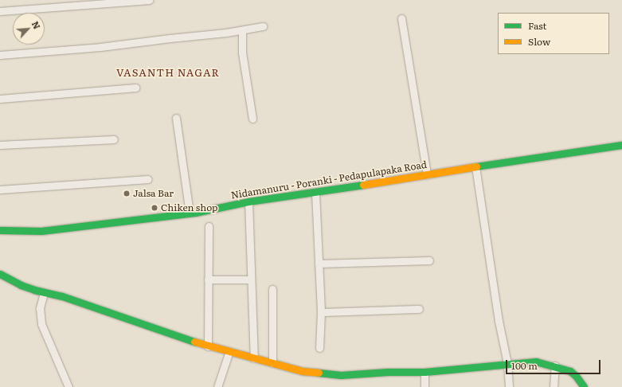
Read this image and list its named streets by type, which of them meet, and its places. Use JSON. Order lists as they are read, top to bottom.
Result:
{
  "streets": {
    "main road": ["Nidamanuru - Poranki - Pedapulapaka Road"]
  },
  "districts": ["VASANTH NAGAR"],
  "places": ["Jalsa Bar", "Chiken shop"],
  "legend": ["Fast", "Slow"],
  "scale_bar": "100 m",
  "north": "top right"
}
